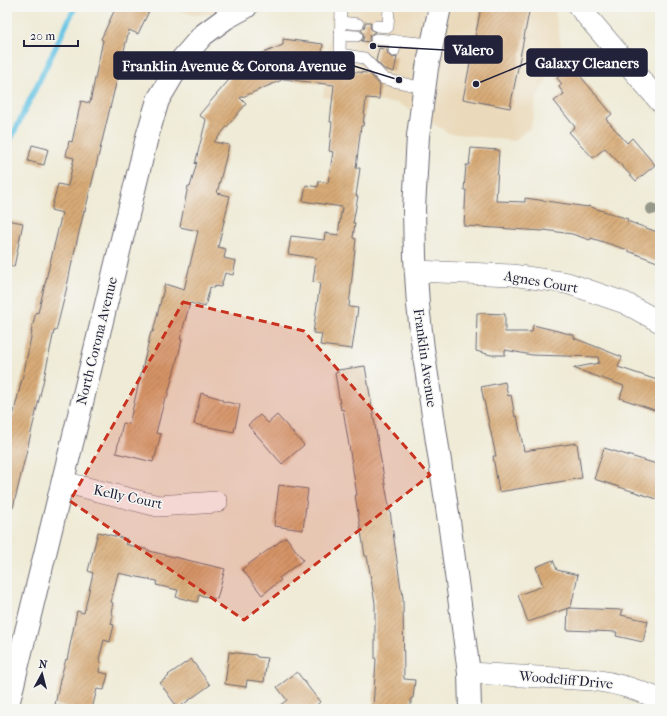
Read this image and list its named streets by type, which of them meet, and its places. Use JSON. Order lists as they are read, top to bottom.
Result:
{
  "streets": {
    "main road": ["North Corona Avenue", "Franklin Avenue"],
    "street": ["Agnes Court", "Kelly Court", "Woodcliff Drive"]
  },
  "crossings": [
    ["Agnes Court", "Franklin Avenue"],
    ["North Corona Avenue", "Kelly Court"],
    ["Franklin Avenue", "Woodcliff Drive"]
  ],
  "places": ["Valero", "Franklin Avenue & Corona Avenue", "Galaxy Cleaners"],
  "scale_bar": "20 m",
  "north": "top"
}
